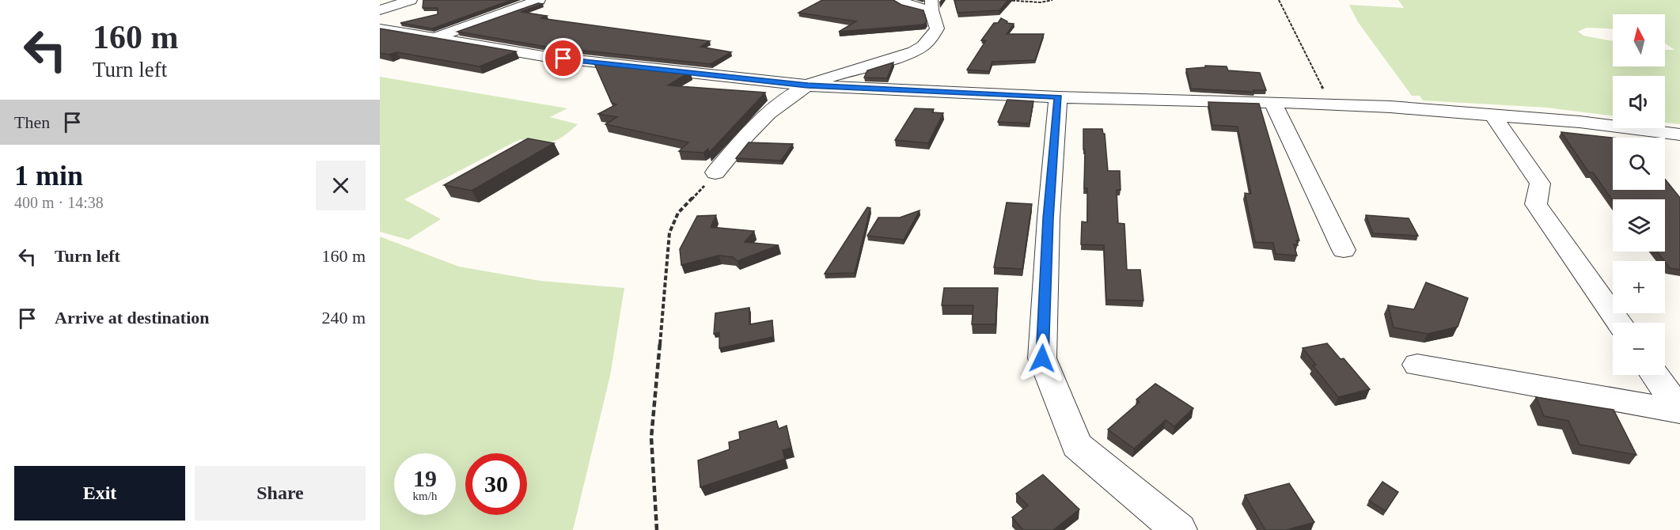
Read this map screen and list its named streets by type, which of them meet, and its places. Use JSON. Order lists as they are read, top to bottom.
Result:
{
  "north": "top",
  "page": {
    "turn": ["160 m", "Turn left"],
    "map_buttons": ["+", "−"],
    "then": "Then",
    "heading": ["1 min", "400 m · 14:38"],
    "list": [
      {
        "name": "Turn left",
        "value": "160 m"
      },
      {
        "name": "Arrive at destination",
        "value": "240 m"
      }
    ],
    "speed": "19 km/h",
    "limit": "30",
    "buttons": ["Exit", "Share"]
  }
}
